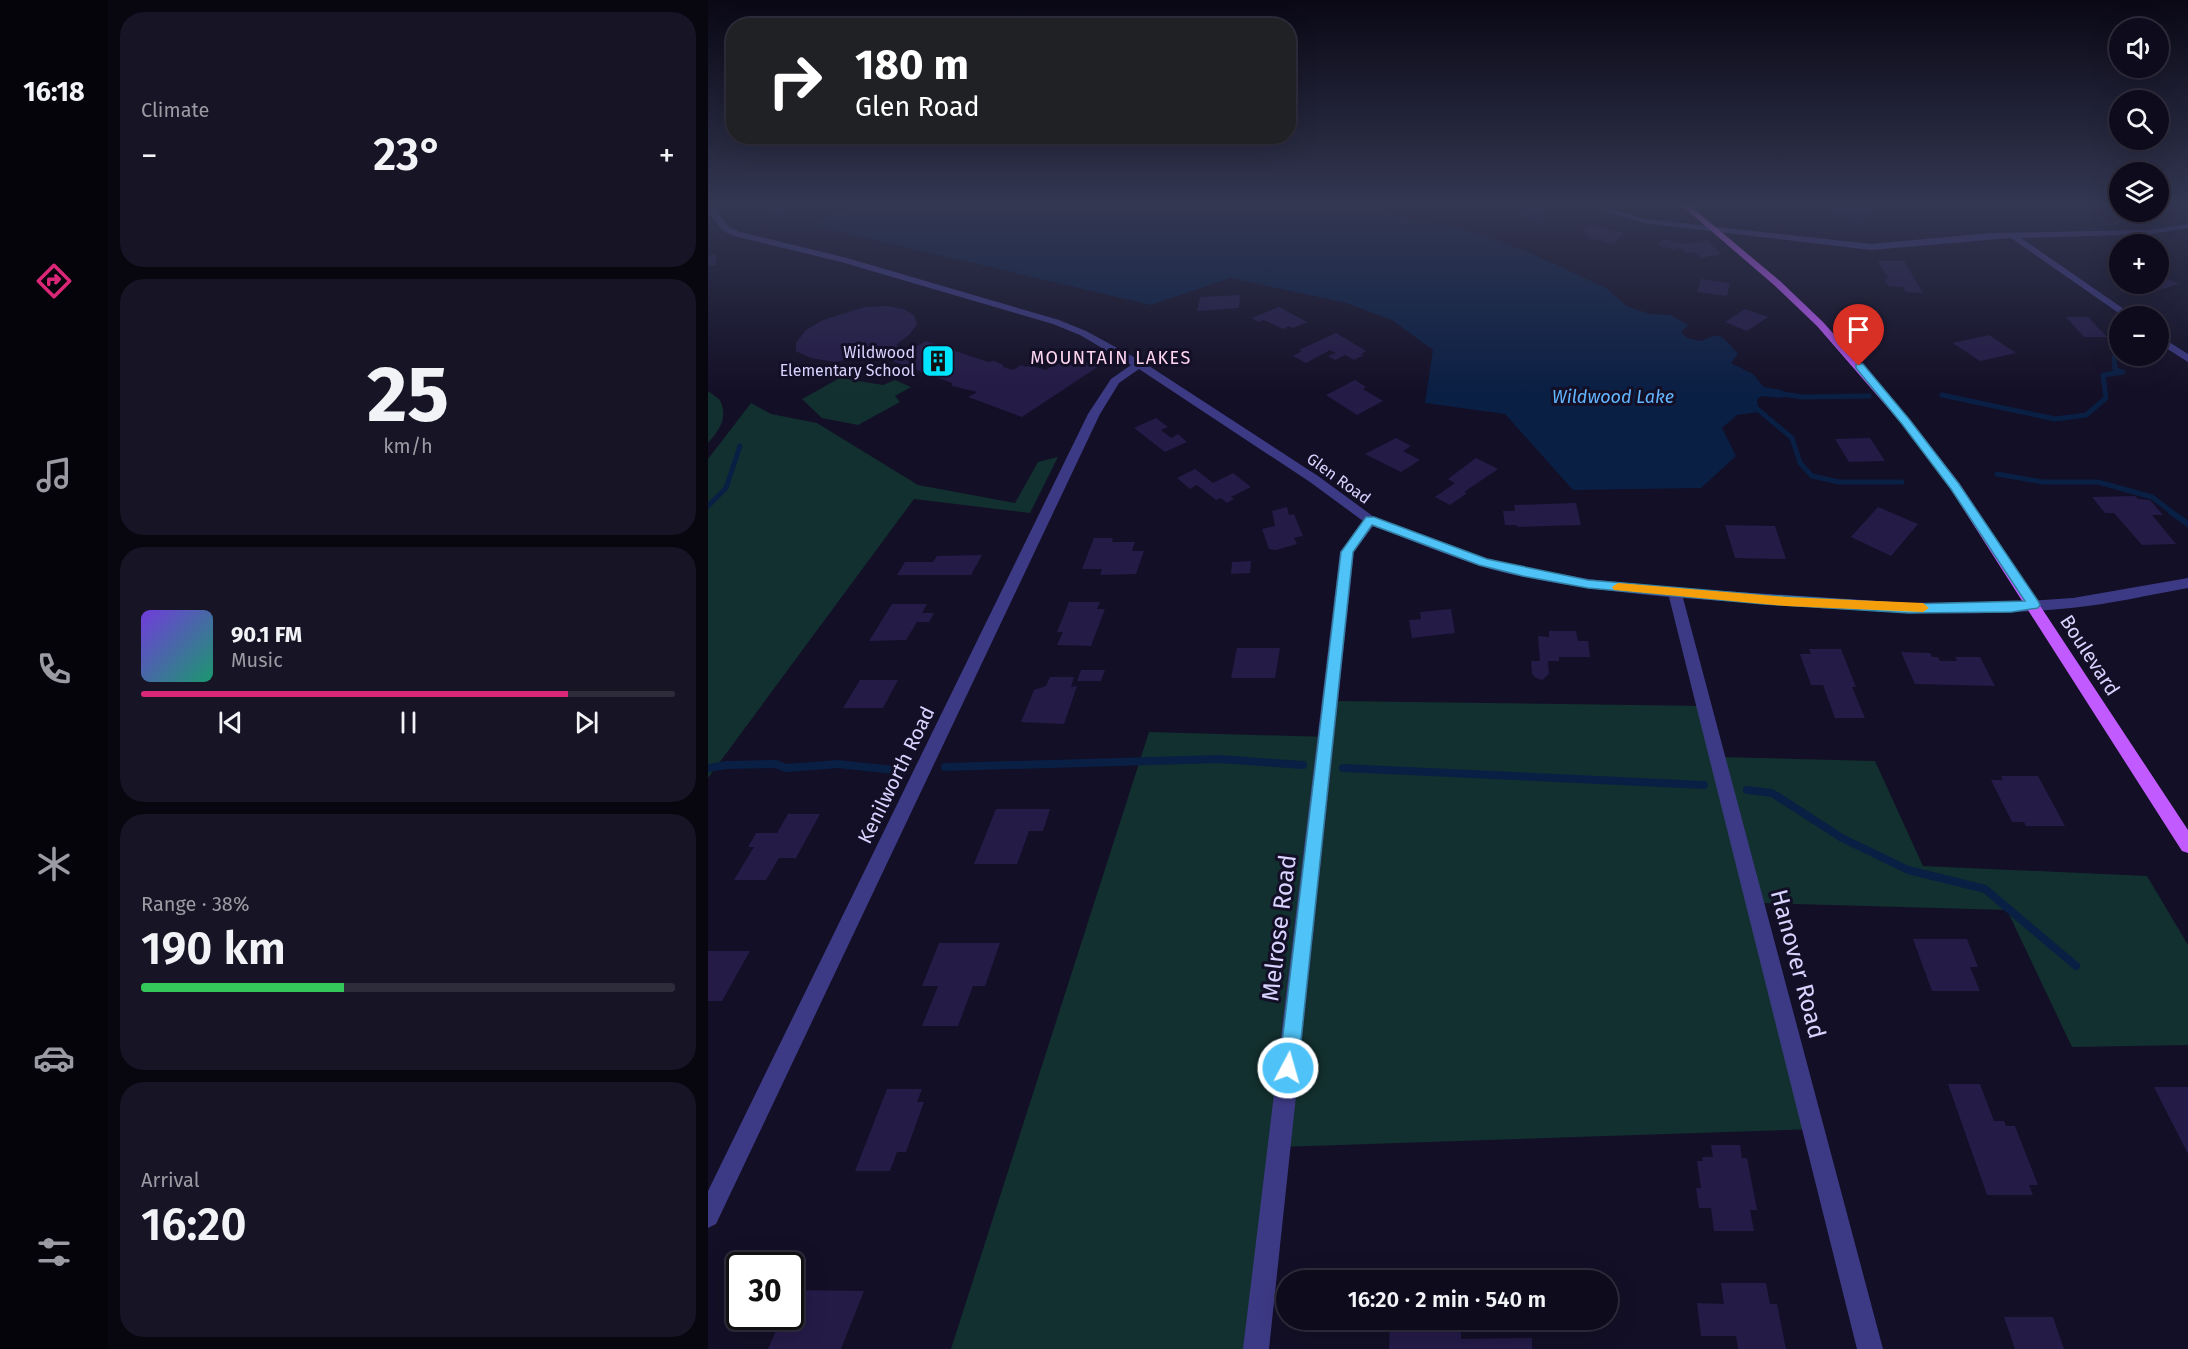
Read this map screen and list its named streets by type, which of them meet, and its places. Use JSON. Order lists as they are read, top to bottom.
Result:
{
  "streets": {
    "main road": ["Boulevard"],
    "street": [
      "Glen Road",
      "Kenilworth Road",
      "Melrose Road",
      "Hanover Road"
    ]
  },
  "crossings": [
    ["Glen Road", "Boulevard"],
    ["Glen Road", "Kenilworth Road"],
    ["Glen Road", "Melrose Road"],
    ["Glen Road", "Hanover Road"]
  ],
  "districts": ["MOUNTAIN LAKES"],
  "water": ["Wildwood Lake"],
  "places": {
    "building": ["Wildwood Elementary School"]
  },
  "page": {
    "tabs": "16:18",
    "tile": [
      "Climate",
      ["25", "km/h"],
      ["Range · 38%", "190 km"],
      ["Arrival", "16:20"]
    ],
    "map_buttons": ["+", "−"],
    "turn": ["180 m", "Glen Road"],
    "heat": ["−", "23°", "+"],
    "song": ["90.1 FM", "Music"],
    "limit": "30",
    "trip": "16:20 · 2 min · 540 m"
  }
}
